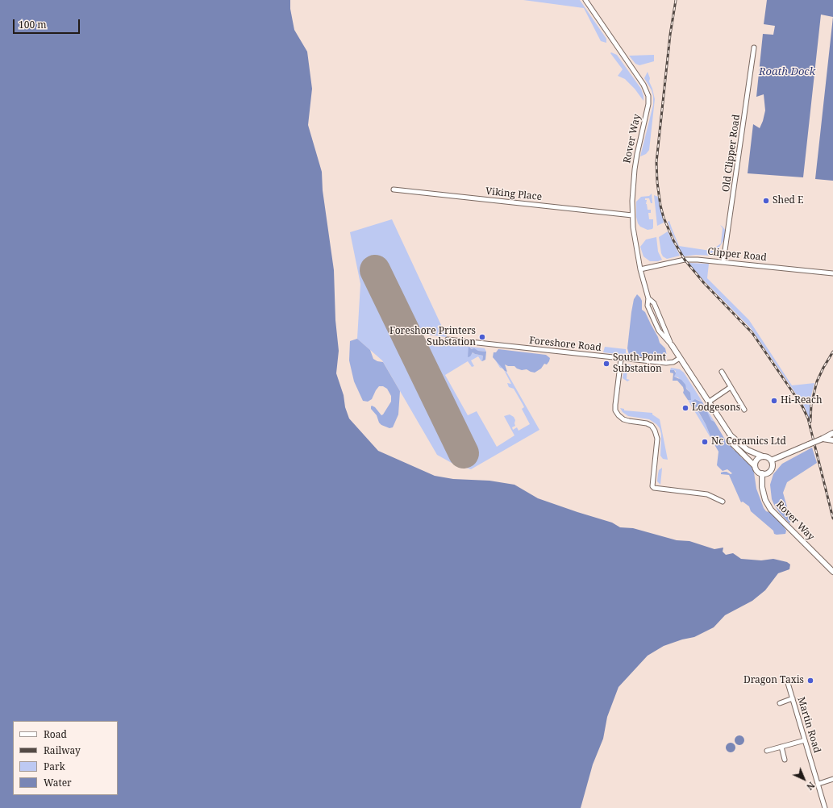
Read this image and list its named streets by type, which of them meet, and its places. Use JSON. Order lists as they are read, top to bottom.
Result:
{
  "streets": {
    "street": [
      "Rover Way",
      "Old Clipper Road",
      "Viking Place",
      "Clipper Road",
      "Foreshore Road",
      "Martin Road"
    ]
  },
  "crossings": [
    ["Rover Way", "Viking Place"],
    ["Rover Way", "Clipper Road"],
    ["Old Clipper Road", "Clipper Road"]
  ],
  "water": ["Roath Dock"],
  "places": [
    "Shed E",
    "Foreshore Printers Substation",
    "South Point Substation",
    "Hi-Reach",
    "Lodgesons",
    "Nc Ceramics Ltd",
    "Dragon Taxis"
  ],
  "legend": [
    "Road",
    "Railway",
    "Park",
    "Water"
  ],
  "scale_bar": "100 m",
  "north": "bottom right"
}
